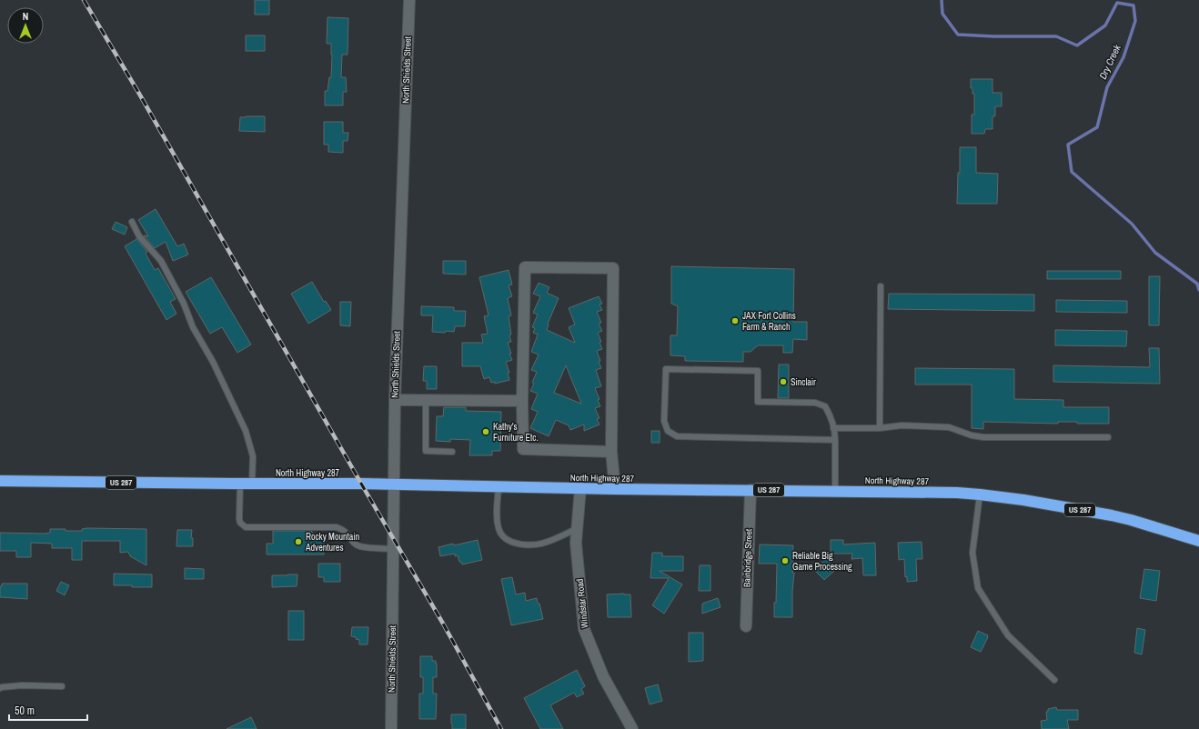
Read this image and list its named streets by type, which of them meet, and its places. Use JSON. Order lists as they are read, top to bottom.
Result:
{
  "streets": {
    "highway": ["North Highway 287", "US 287"],
    "street": ["North Shields Street", "Bainbridge Street", "Windstar Road"]
  },
  "crossings": [
    ["North Shields Street", "North Highway 287"],
    ["North Highway 287", "Bainbridge Street"],
    ["North Highway 287", "Windstar Road"]
  ],
  "water": ["Dry Creek"],
  "places": [
    "JAX Fort Collins Farm & Ranch",
    "Sinclair",
    "Kathy's Furniture Etc.",
    "Rocky Mountain Adventures",
    "Reliable Big Game Processing"
  ],
  "scale_bar": "50 m",
  "north": "top"
}
